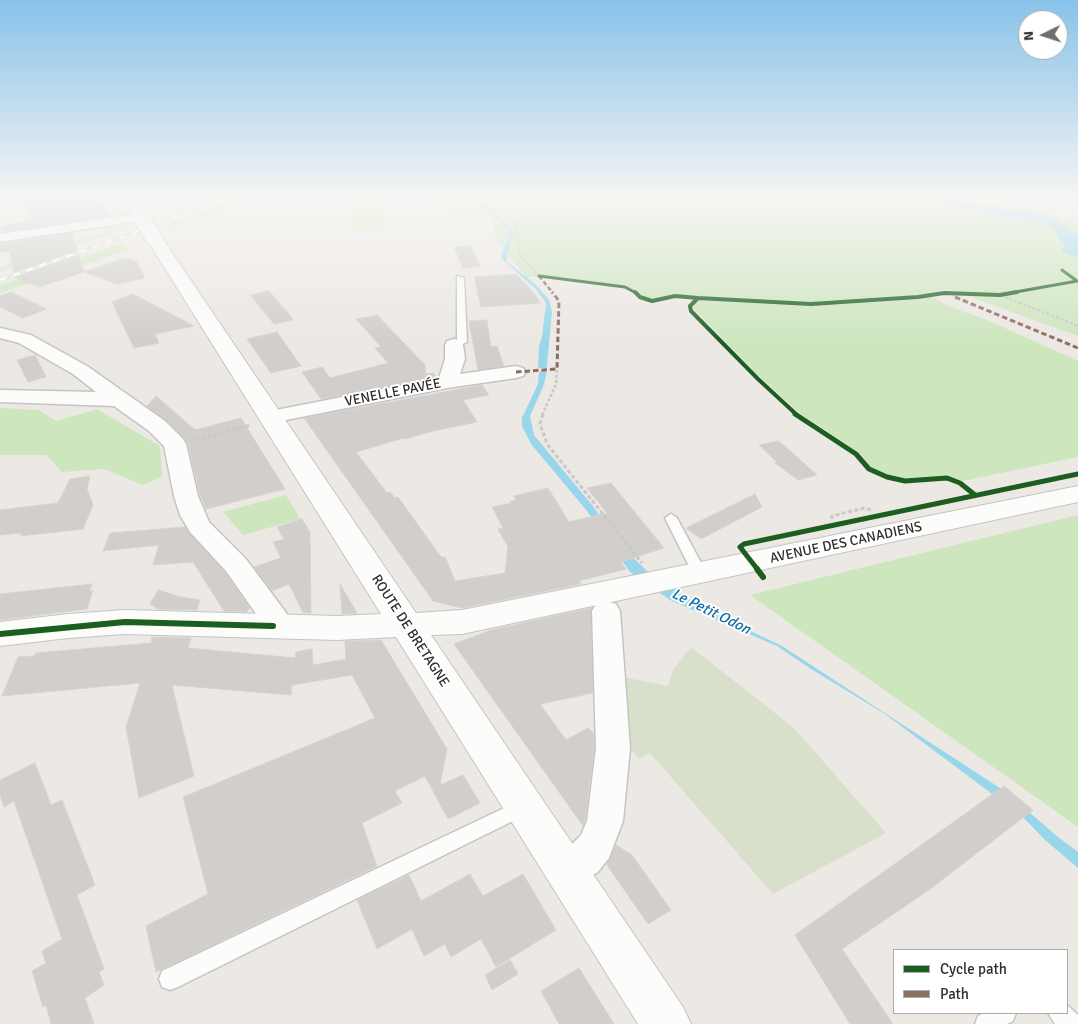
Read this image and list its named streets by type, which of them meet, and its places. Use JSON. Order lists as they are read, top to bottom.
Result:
{
  "streets": {
    "main road": ["AVENUE DES CANADIENS", "ROUTE DE BRETAGNE"],
    "street": ["VENELLE PAVÉE"]
  },
  "crossings": [
    ["VENELLE PAVÉE", "ROUTE DE BRETAGNE"],
    ["AVENUE DES CANADIENS", "ROUTE DE BRETAGNE"]
  ],
  "water": ["Le Petit Odon"],
  "legend": ["Cycle path", "Path"],
  "north": "left"
}
